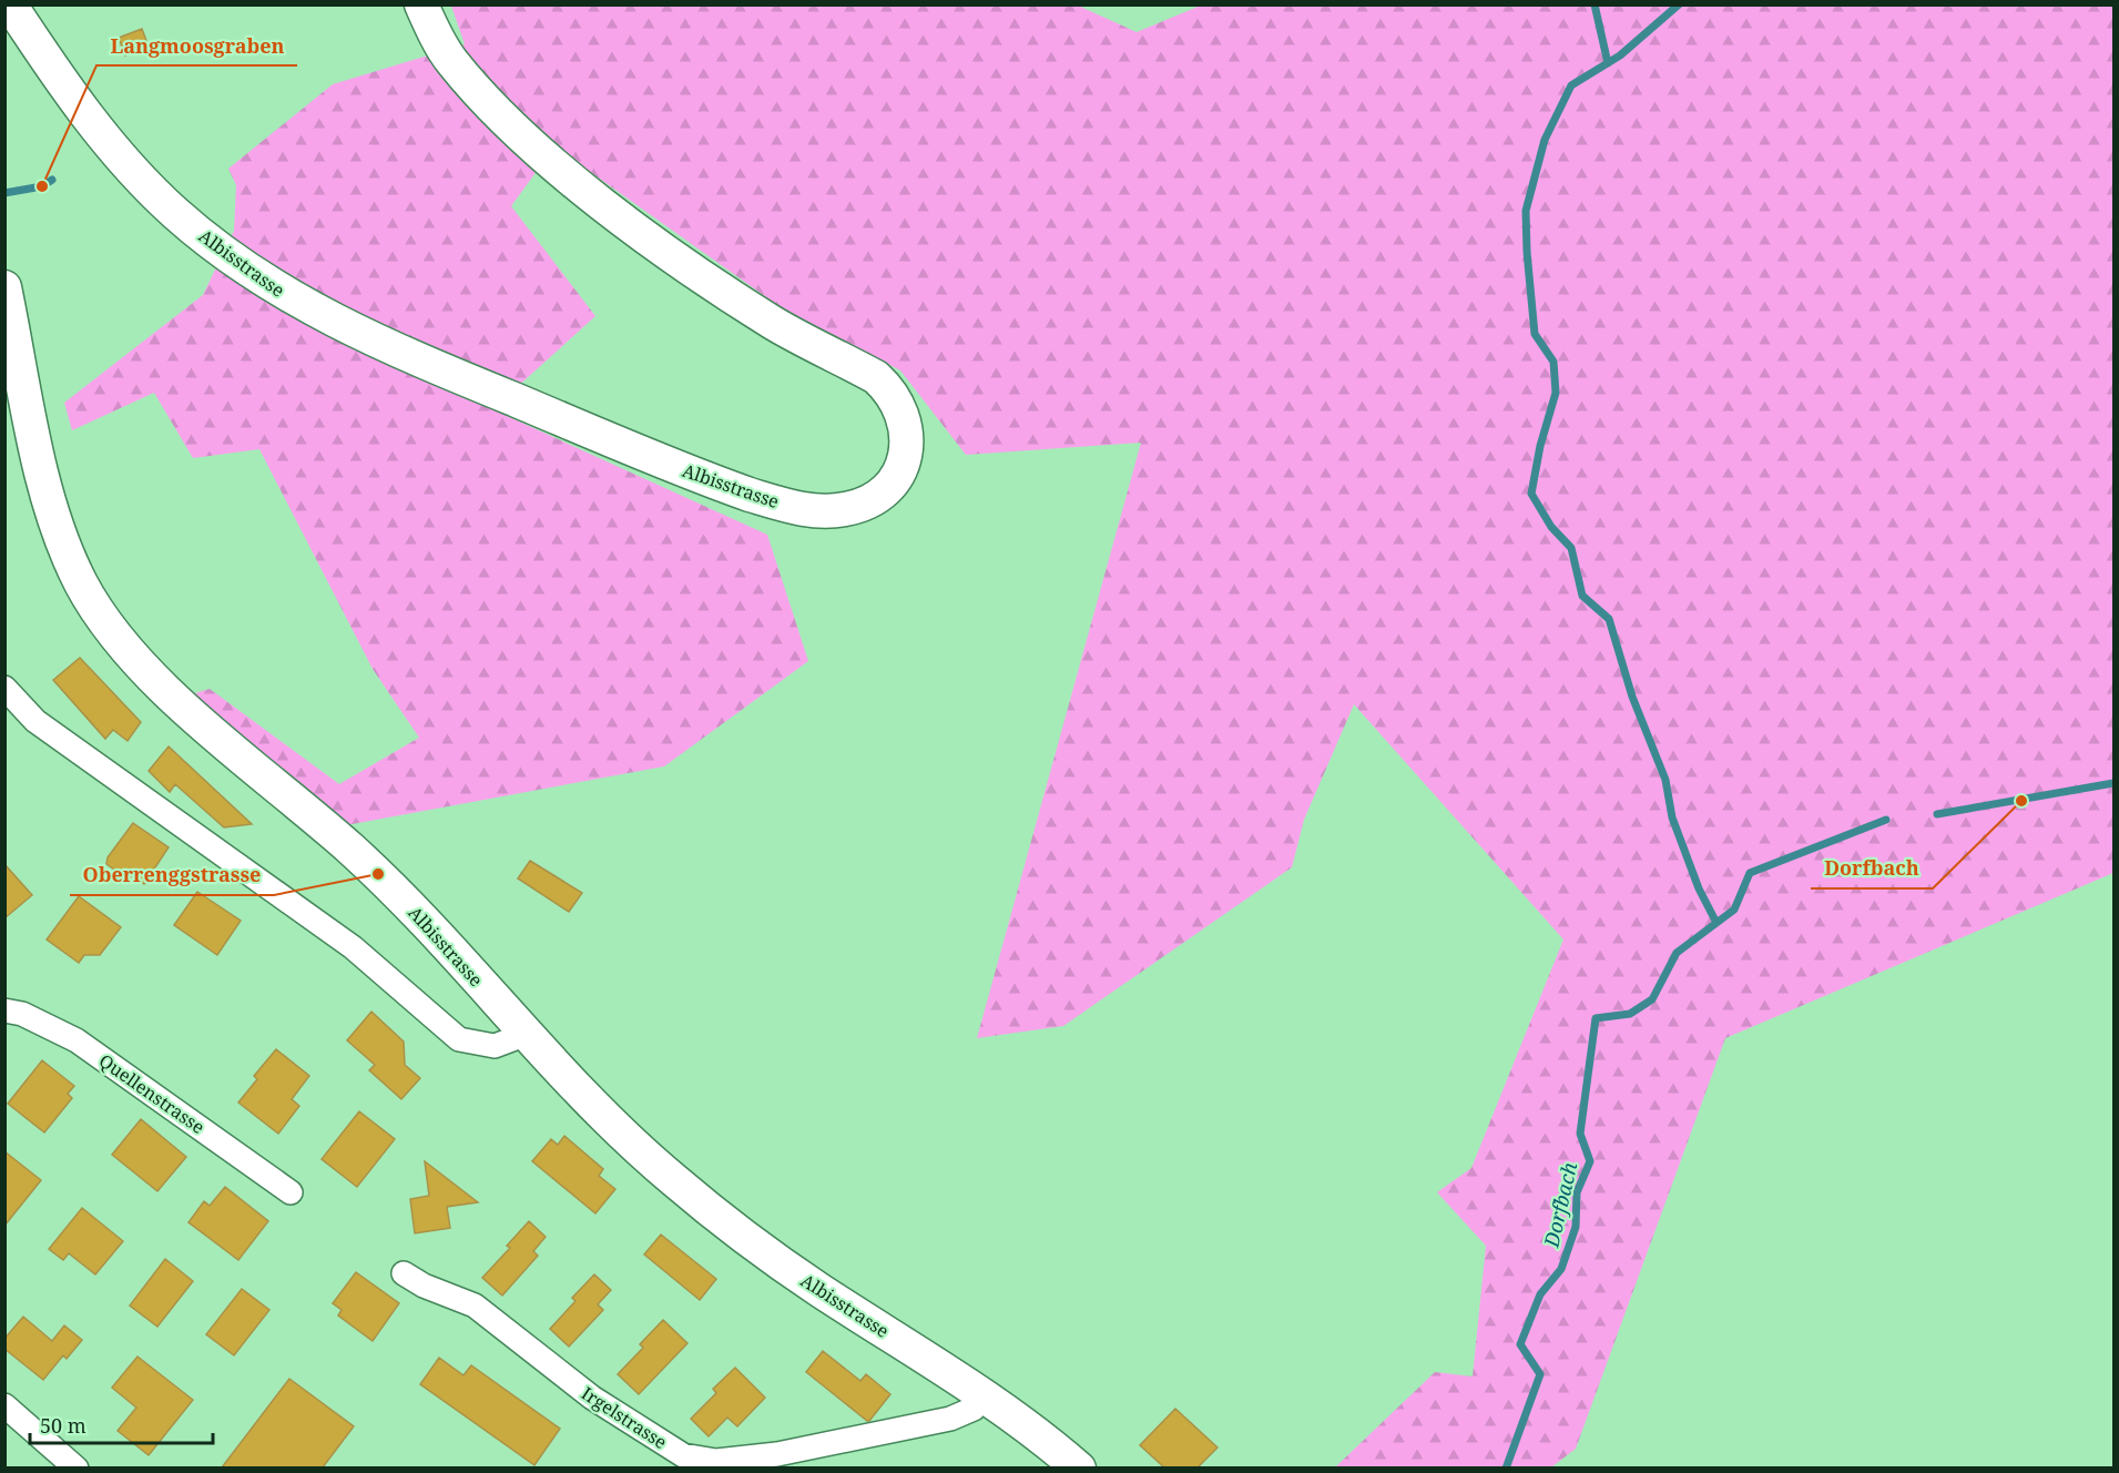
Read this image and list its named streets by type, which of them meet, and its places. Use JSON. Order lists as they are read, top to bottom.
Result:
{
  "streets": {
    "main road": ["Albisstrasse"],
    "street": ["Quellenstrasse", "Irgelstrasse"]
  },
  "crossings": [
    ["Albisstrasse", "Irgelstrasse"]
  ],
  "water": ["Dorfbach"],
  "places": ["Langmoosgraben", "Dorfbach", "Oberrenggstrasse"],
  "scale_bar": "50 m"
}
